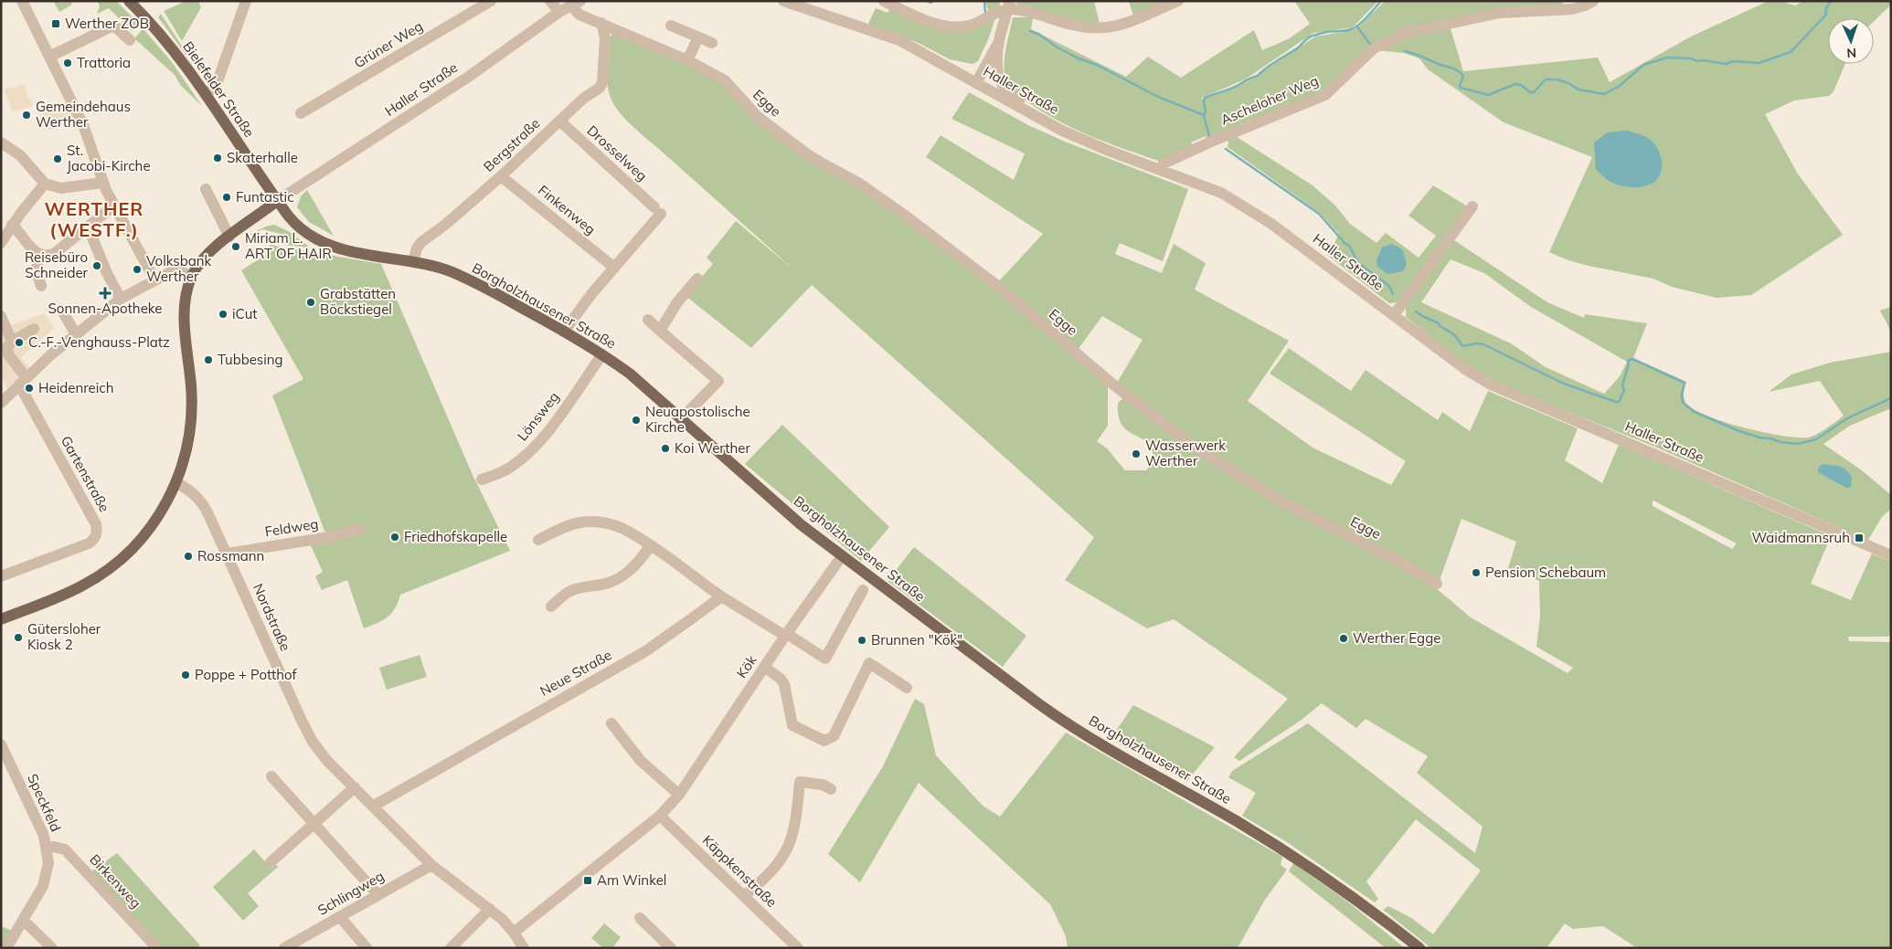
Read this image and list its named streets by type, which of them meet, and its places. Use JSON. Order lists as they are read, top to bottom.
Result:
{
  "streets": {
    "main road": ["Bielefelder Straße", "Borgholzhausener Straße"],
    "street": [
      "Grüner Weg",
      "Haller Straße",
      "Ascheloher Weg",
      "Egge",
      "Bergstraße",
      "Drosselweg",
      "Finkenweg",
      "Lönsweg",
      "Gartenstraße",
      "Feldweg",
      "Nordstraße",
      "Kök",
      "Neue Straße",
      "Speckfeld",
      "Käppkenstraße",
      "Birkenweg",
      "Schlingweg"
    ]
  },
  "crossings": [
    ["Bielefelder Straße", "Haller Straße"],
    ["Bielefelder Straße", "Borgholzhausener Straße"],
    ["Haller Straße", "Ascheloher Weg"],
    ["Haller Straße", "Egge"],
    ["Haller Straße", "Borgholzhausener Straße"],
    ["Egge", "Bergstraße"],
    ["Bergstraße", "Drosselweg"],
    ["Bergstraße", "Finkenweg"],
    ["Bergstraße", "Borgholzhausener Straße"],
    ["Drosselweg", "Finkenweg"],
    ["Borgholzhausener Straße", "Lönsweg"],
    ["Borgholzhausener Straße", "Kök"],
    ["Feldweg", "Nordstraße"],
    ["Nordstraße", "Kök"],
    ["Nordstraße", "Neue Straße"],
    ["Nordstraße", "Schlingweg"],
    ["Kök", "Käppkenstraße"],
    ["Speckfeld", "Birkenweg"]
  ],
  "districts": ["WERTHER (WESTF.)"],
  "places": {
    "transit": ["Werther ZOB", "Waidmannsruh", "Am Winkel"],
    "other": [
      "Trattoria",
      "Gemeindehaus Werther",
      "Skaterhalle",
      "St. Jacobi-Kirche",
      "Funtastic",
      "Miriam L. ART OF HAIR",
      "Reisebüro Schneider",
      "Volksbank Werther",
      "Grabstätten Böckstiegel",
      "iCut",
      "C.-F.-Venghauss-Platz",
      "Tubbesing",
      "Heidenreich",
      "Neuapostolische Kirche",
      "Koi Werther",
      "Wasserwerk Werther",
      "Friedhofskapelle",
      "Rossmann",
      "Pension Schebaum",
      "Gütersloher Kiosk 2",
      "Werther Egge",
      "Brunnen \"Kök\"",
      "Poppe + Potthof"
    ],
    "health": ["Sonnen-Apotheke"]
  },
  "north": "bottom"
}
